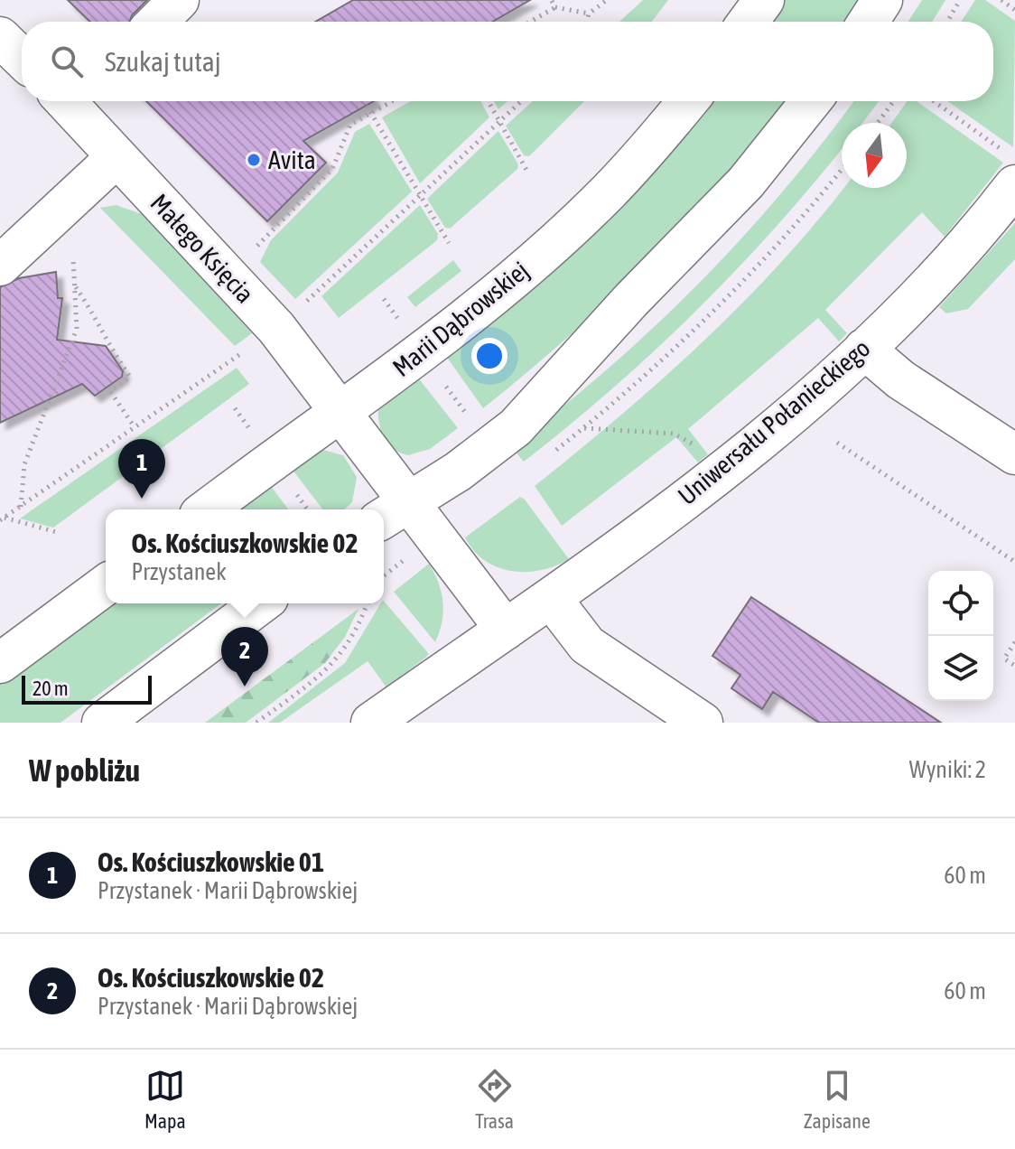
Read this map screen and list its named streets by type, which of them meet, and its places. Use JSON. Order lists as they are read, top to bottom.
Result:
{
  "streets": {
    "street": ["Małego Księcia", "Marii Dąbrowskiej", "Uniwersału Połanieckiego"]
  },
  "crossings": [
    ["Małego Księcia", "Marii Dąbrowskiej"]
  ],
  "places": ["Avita"],
  "scale_bar": "20 m",
  "north": "bottom",
  "page": {
    "search": "Szukaj tutaj",
    "pins": ["1", "2"],
    "popup": ["Os. Kościuszkowskie 02", "Przystanek"],
    "scale": "20 m",
    "heading": ["W pobliżu", "Wyniki: 2"],
    "list": [
      {
        "mark": "1",
        "name": "Os. Kościuszkowskie 01",
        "note": "Przystanek · Marii Dąbrowskiej",
        "value": "60 m"
      },
      {
        "mark": "2",
        "name": "Os. Kościuszkowskie 02",
        "note": "Przystanek · Marii Dąbrowskiej",
        "value": "60 m"
      }
    ],
    "nav": ["Mapa", "Trasa", "Zapisane"]
  }
}
